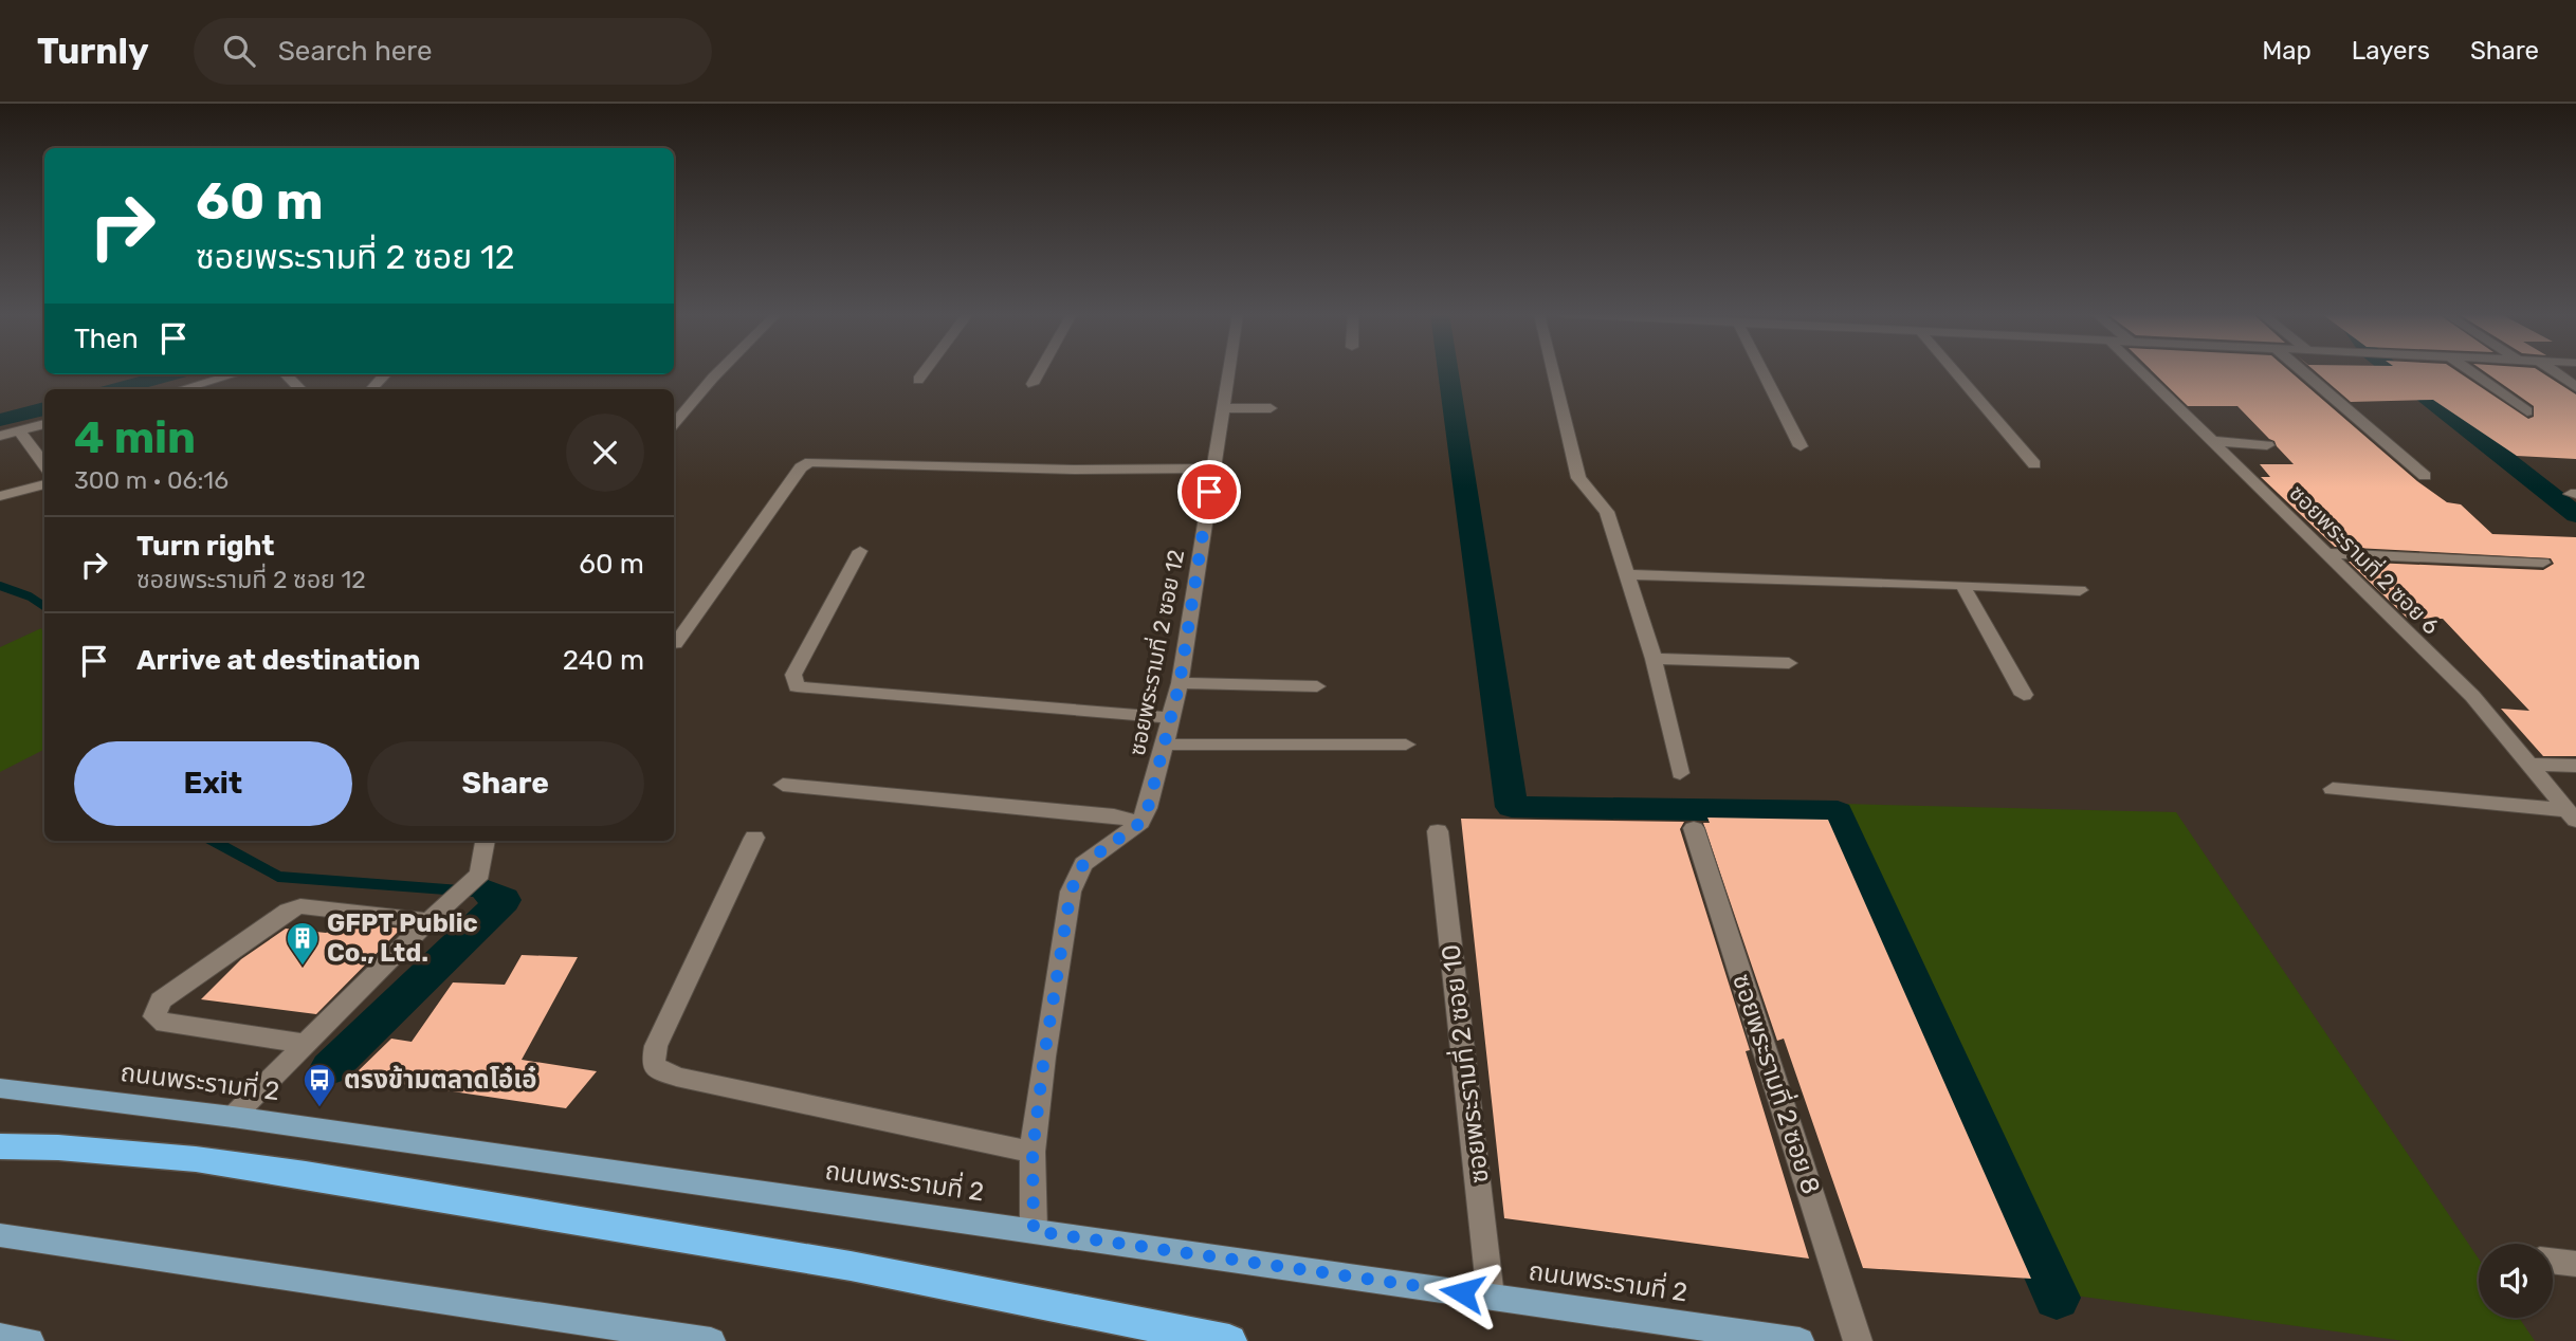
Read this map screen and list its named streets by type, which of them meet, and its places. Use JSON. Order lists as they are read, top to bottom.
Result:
{
  "streets": {
    "main road": ["ถนนพระรามที่ 2"],
    "street": [
      "ซอยพระรามที่ 2 ซอย 6",
      "ซอยพระรามที่ 2 ซอย 12",
      "ซอยพระรามที่ 2 ซอย 10",
      "ซอยพระรามที่ 2 ซอย 8"
    ]
  },
  "crossings": [
    ["ซอยพระรามที่ 2 ซอย 10", "ถนนพระรามที่ 2"]
  ],
  "places": {
    "building": ["GFPT Public Co., Ltd."],
    "bus stop": ["ตรงข้ามตลาดโอ๋เอ๋"]
  },
  "page": {
    "header": "Turnly",
    "search": "Search here",
    "nav": ["Map", "Layers", "Share"],
    "turn": ["60 m", "ซอยพระรามที่ 2 ซอย 12"],
    "then": "Then",
    "heading": ["4 min", "300 m · 06:16"],
    "list": [
      {
        "name": "Turn right",
        "note": "ซอยพระรามที่ 2 ซอย 12",
        "value": "60 m"
      },
      {
        "name": "Arrive at destination",
        "value": "240 m"
      }
    ],
    "buttons": ["Exit", "Share"]
  }
}
